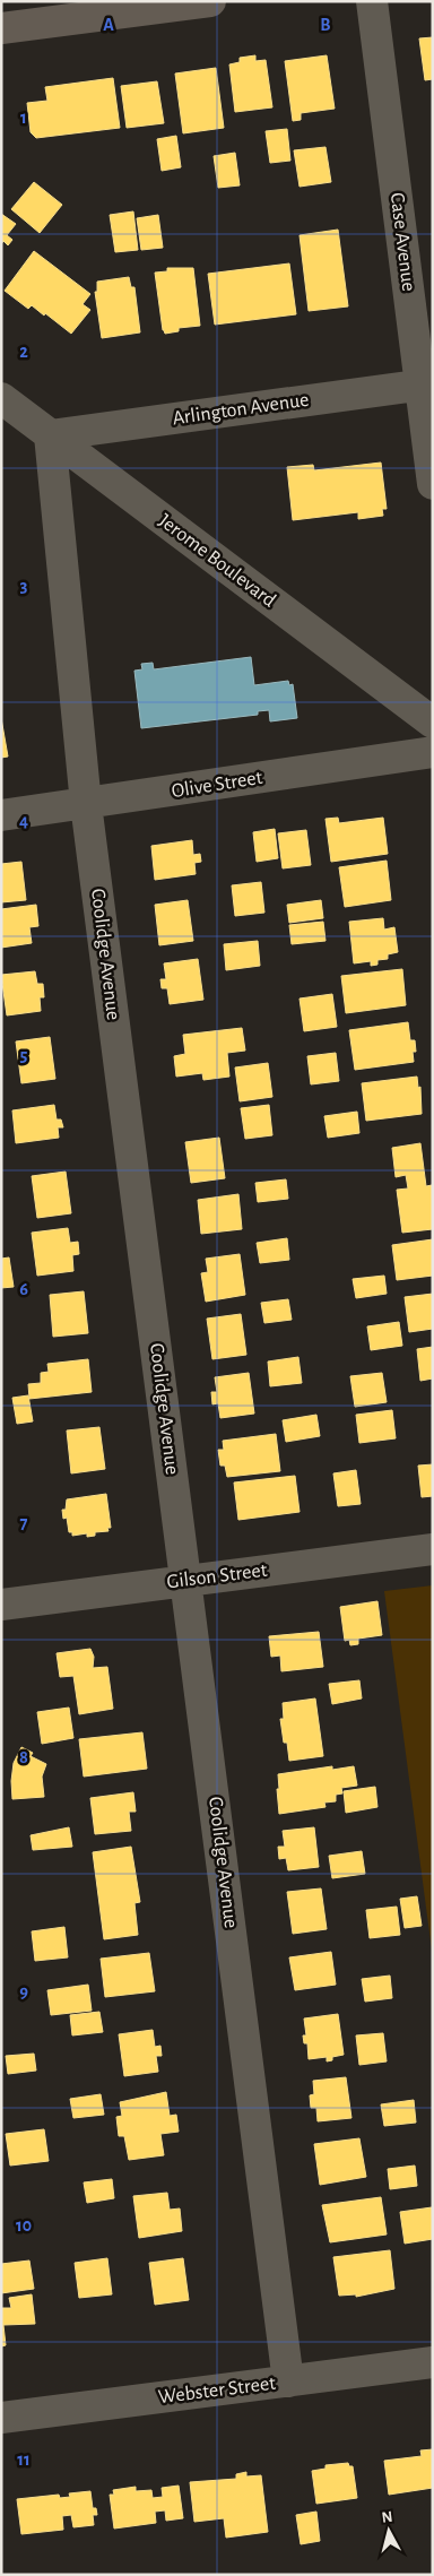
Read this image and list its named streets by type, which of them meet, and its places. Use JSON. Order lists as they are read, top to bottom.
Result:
{
  "streets": {
    "street": [
      "Case Avenue",
      "Arlington Avenue",
      "Jerome Boulevard",
      "Olive Street",
      "Coolidge Avenue",
      "Gilson Street",
      "Webster Street"
    ]
  },
  "crossings": [
    ["Case Avenue", "Arlington Avenue"],
    ["Arlington Avenue", "Jerome Boulevard"],
    ["Arlington Avenue", "Coolidge Avenue"],
    ["Jerome Boulevard", "Coolidge Avenue"],
    ["Olive Street", "Coolidge Avenue"],
    ["Coolidge Avenue", "Gilson Street"],
    ["Coolidge Avenue", "Webster Street"]
  ],
  "north": "top",
  "grid": {
    "columns": ["A", "B"],
    "rows": [
      "1",
      "2",
      "3",
      "4",
      "5",
      "6",
      "7",
      "8",
      "9",
      "10",
      "11"
    ]
  }
}
